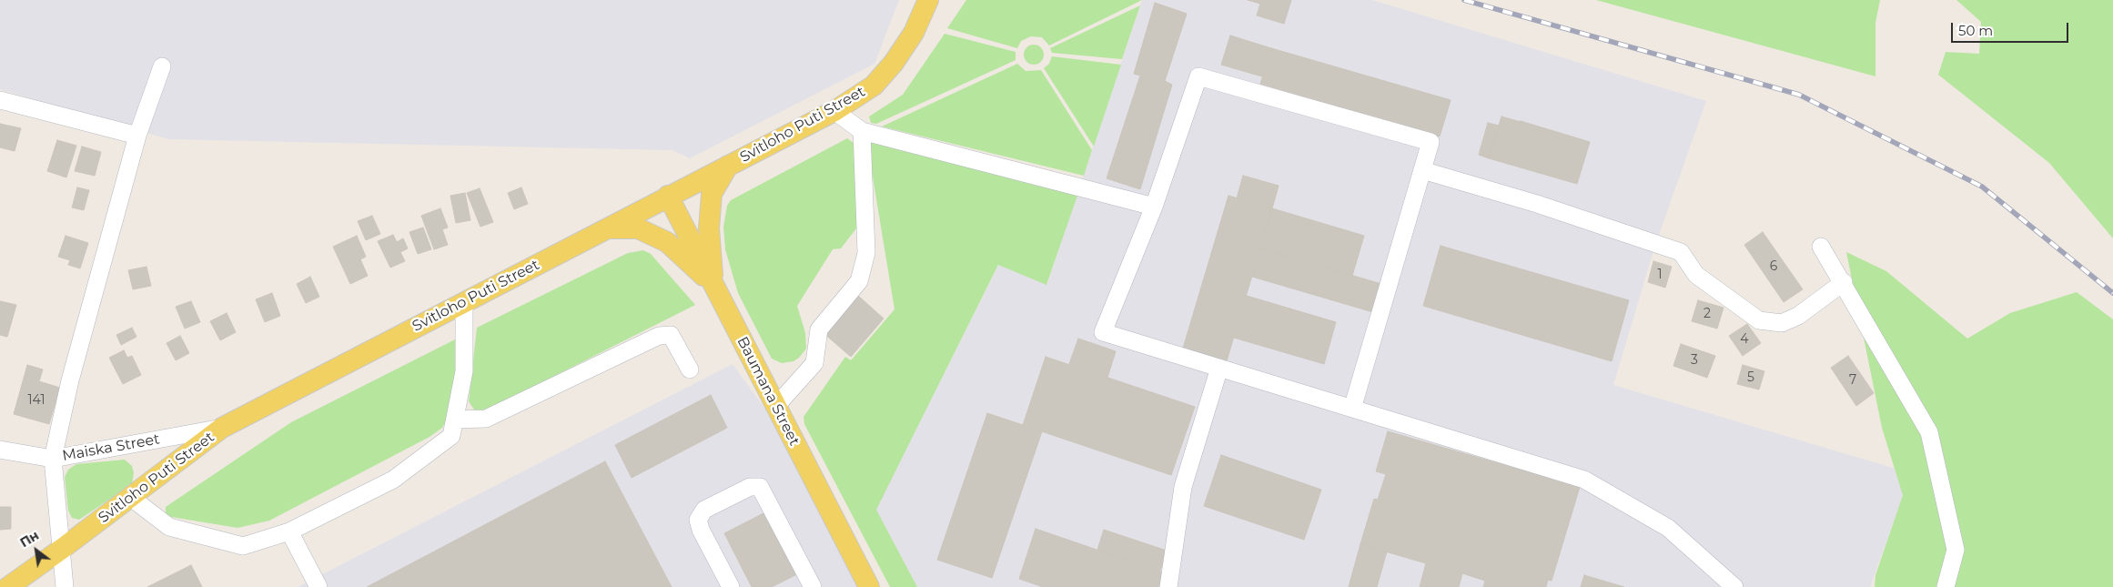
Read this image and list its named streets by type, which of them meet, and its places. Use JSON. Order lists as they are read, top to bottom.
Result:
{
  "streets": {
    "main road": ["Svitloho Puti Street", "Baumana Street"],
    "street": ["Maiska Street"]
  },
  "crossings": [
    ["Svitloho Puti Street", "Baumana Street"],
    ["Svitloho Puti Street", "Maiska Street"]
  ],
  "house_numbers": [
    "6",
    "1",
    "2",
    "4",
    "3",
    "5",
    "7",
    "141"
  ],
  "scale_bar": "50 m",
  "north": "top left"
}
